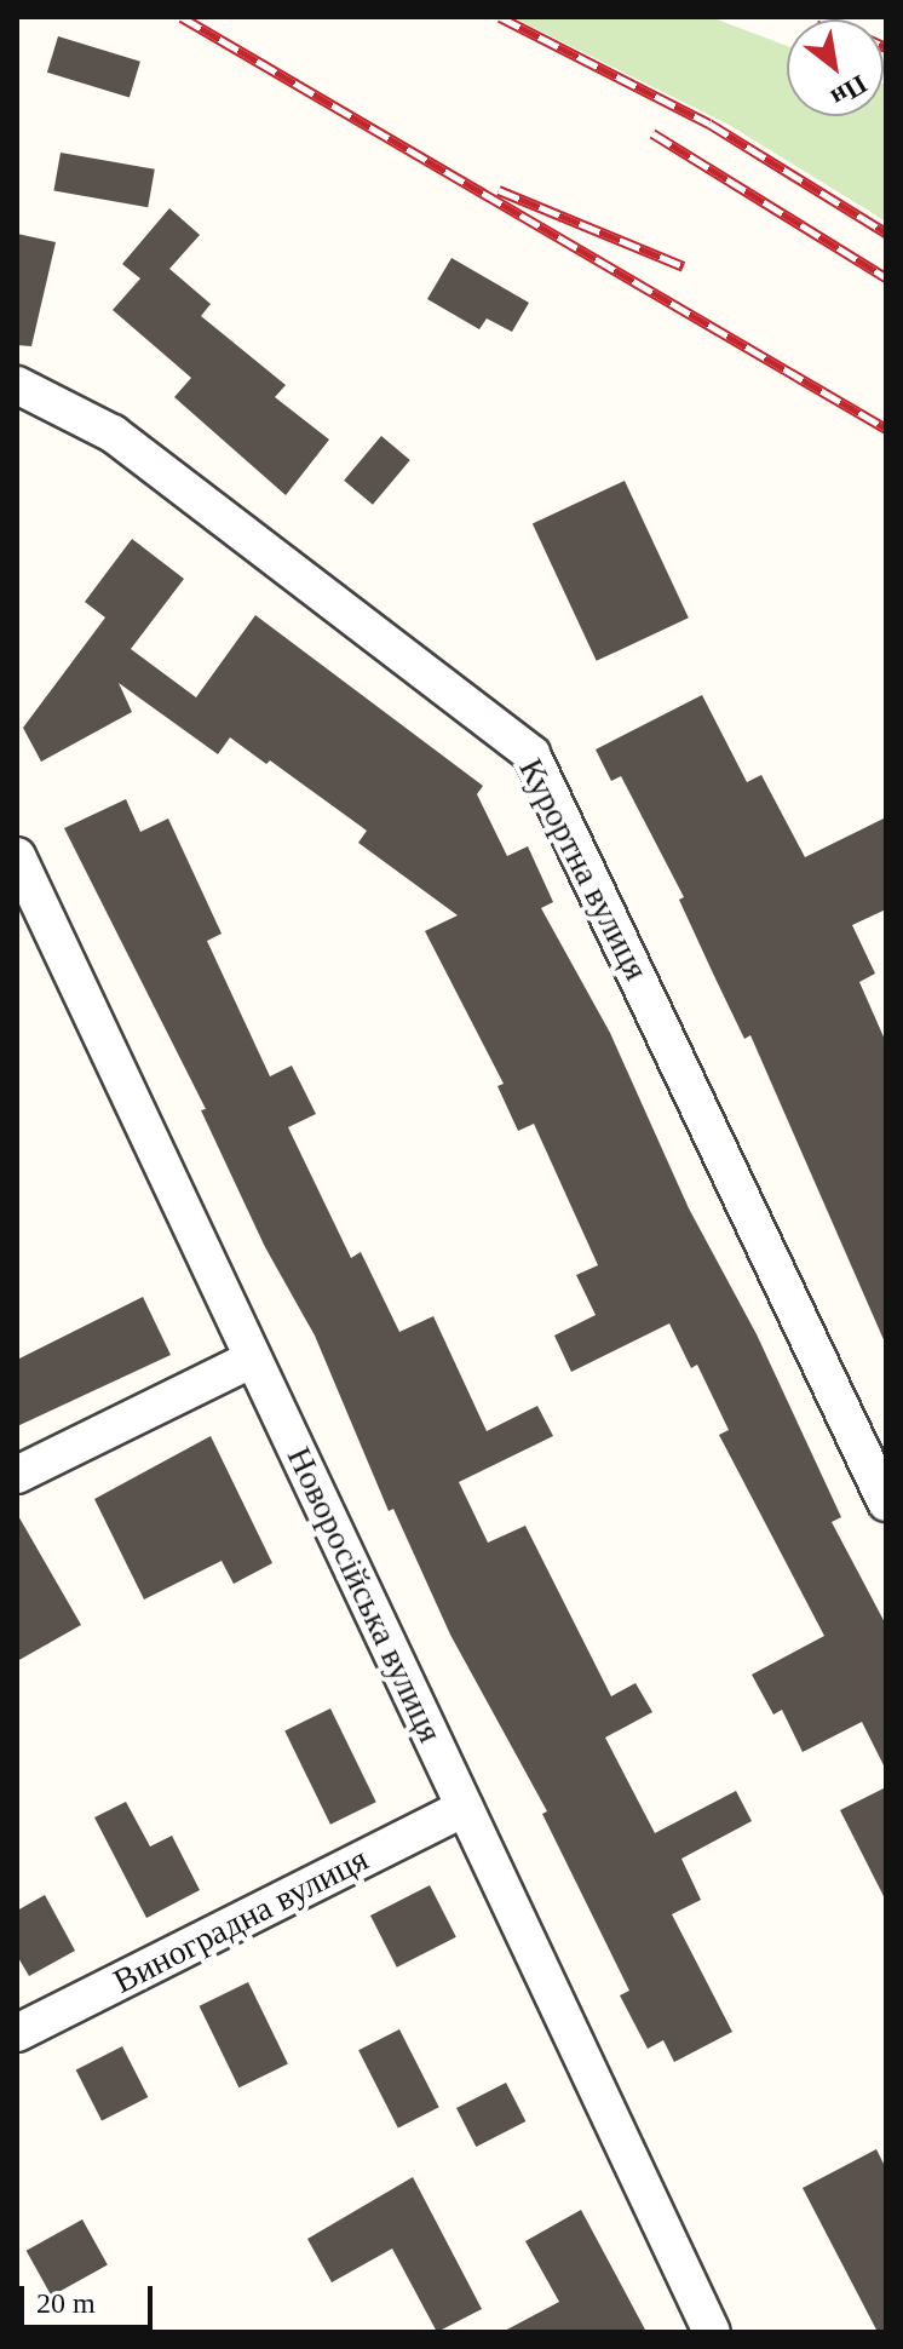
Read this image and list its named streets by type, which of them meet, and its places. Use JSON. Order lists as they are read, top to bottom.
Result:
{
  "streets": {
    "street": ["Курортна вулиця", "Новоросійська вулиця", "Виноградна вулиця"]
  },
  "crossings": [
    ["Новоросійська вулиця", "Виноградна вулиця"]
  ],
  "scale_bar": "20 m",
  "north": "bottom right"
}
